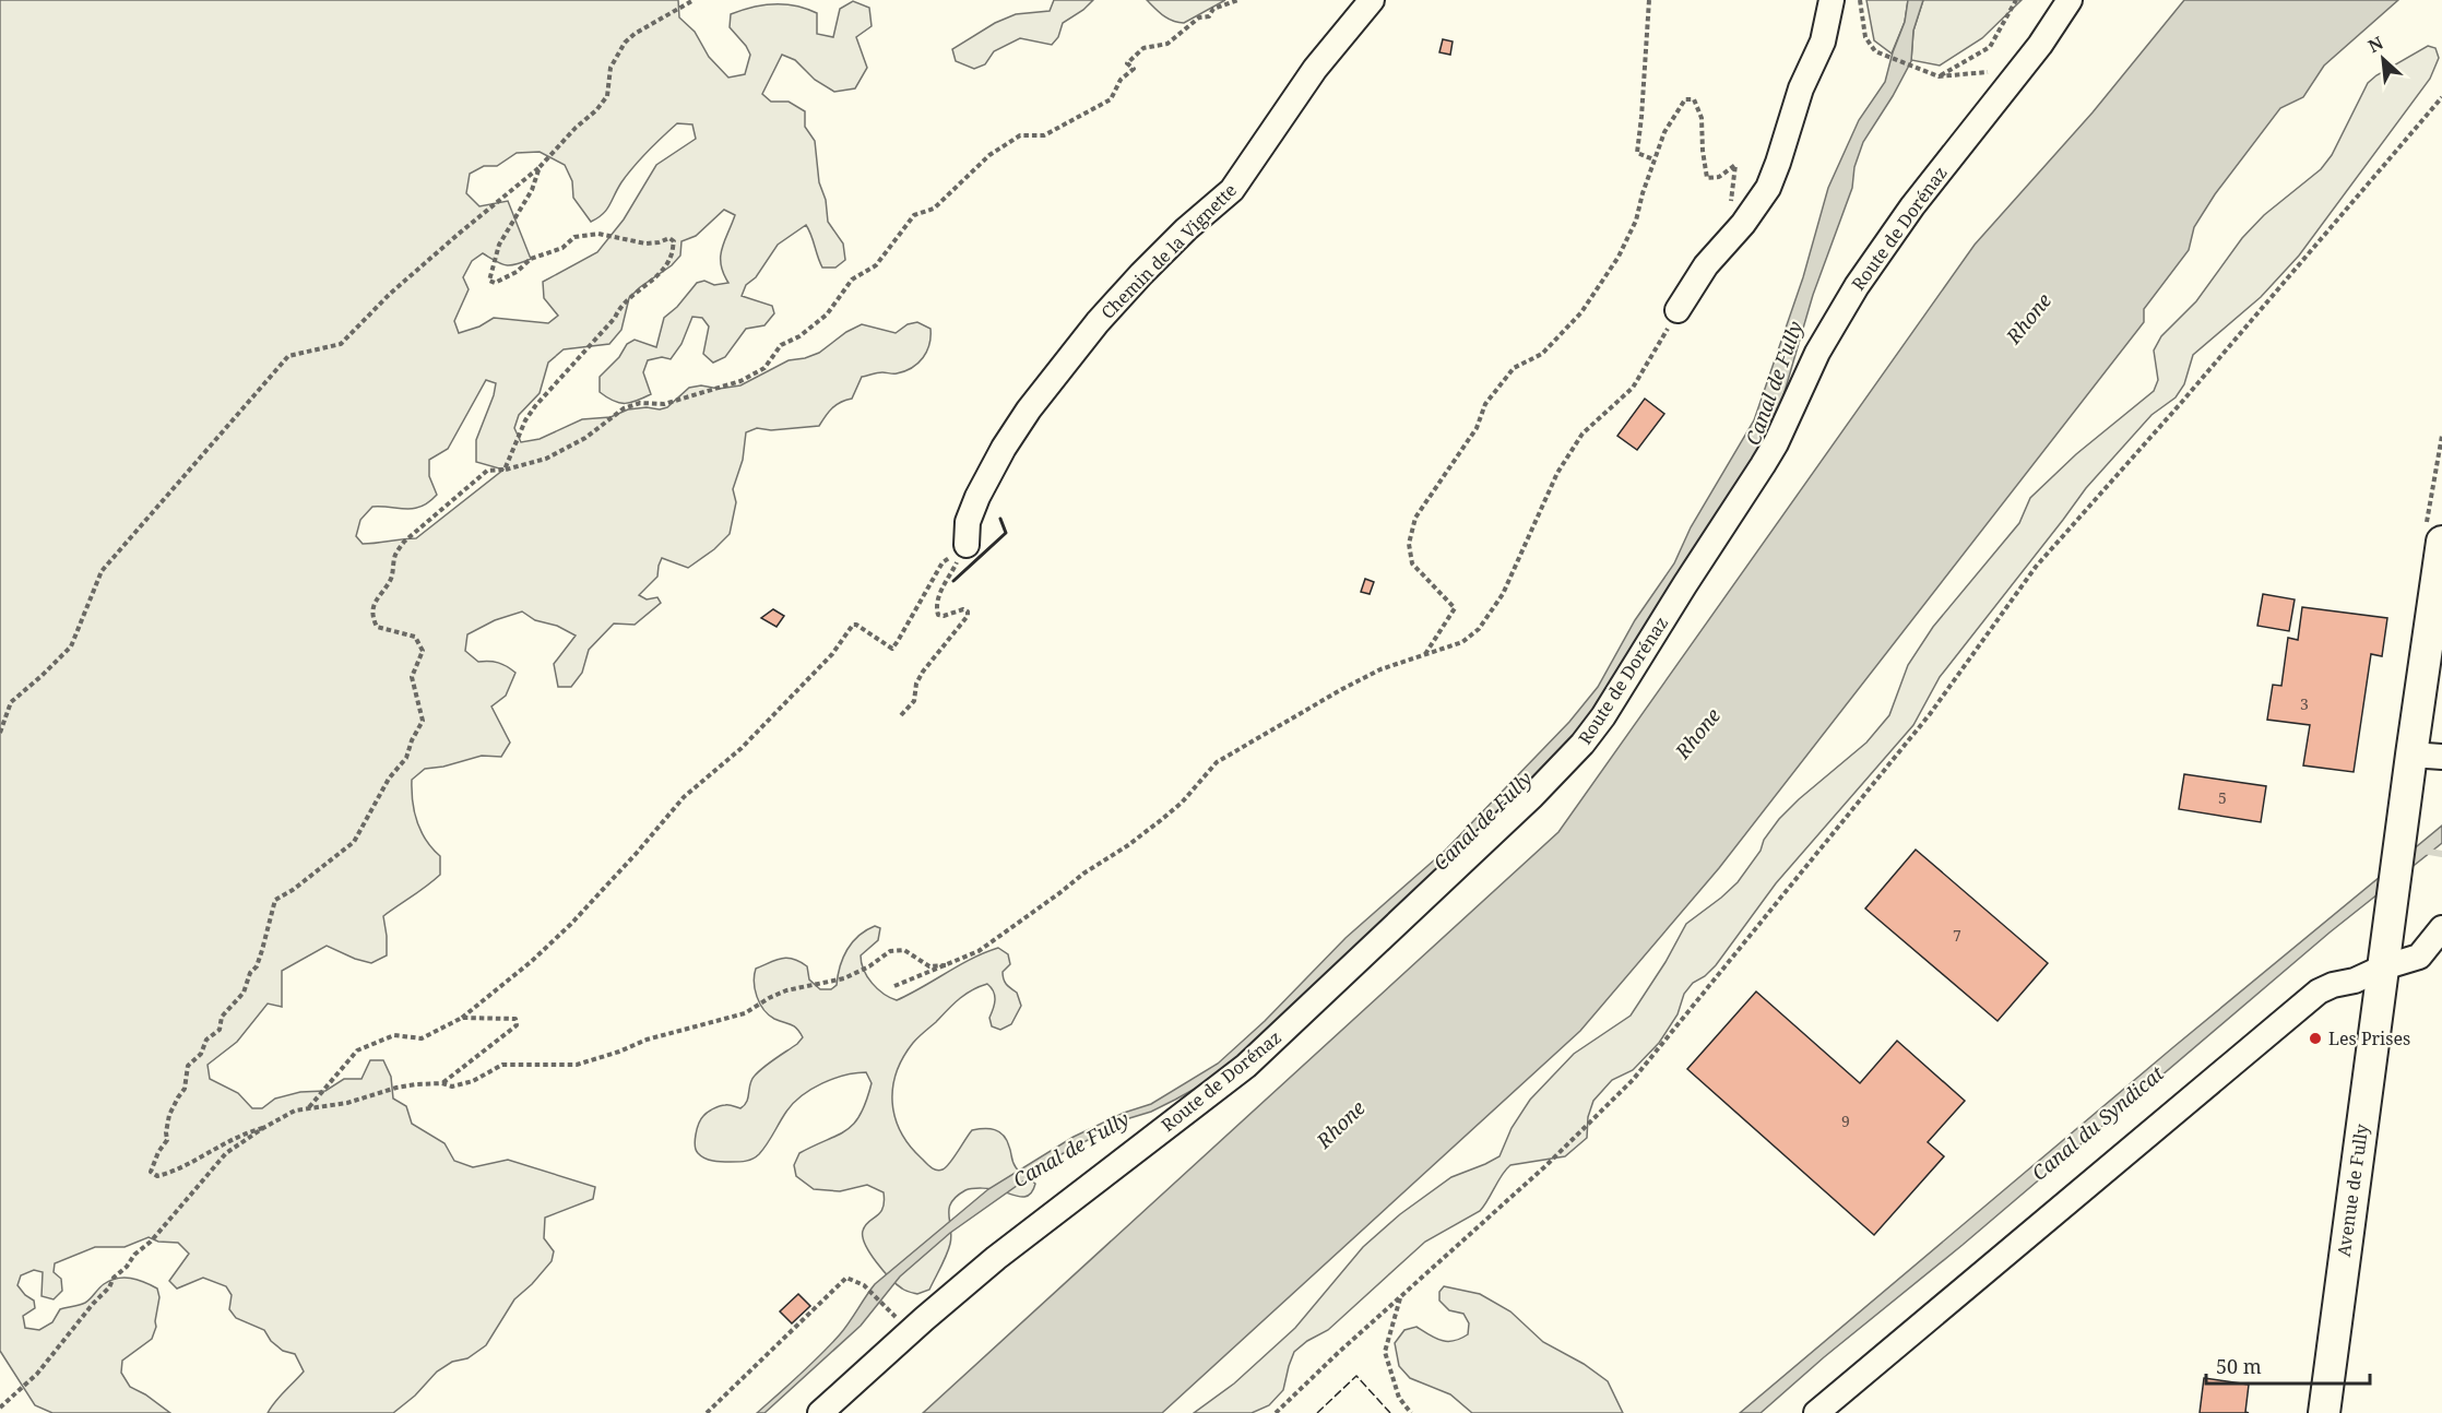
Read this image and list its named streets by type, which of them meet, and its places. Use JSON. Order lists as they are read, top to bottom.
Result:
{
  "streets": {
    "main road": ["Avenue de Fully"],
    "street": ["Route de Dorénaz", "Chemin de la Vignette"]
  },
  "water": ["Rhone", "Canal de Fully", "Canal du Syndicat"],
  "places": ["Les Prises"],
  "house_numbers": [
    "3",
    "5",
    "7",
    "9"
  ],
  "scale_bar": "50 m",
  "north": "top left"
}
